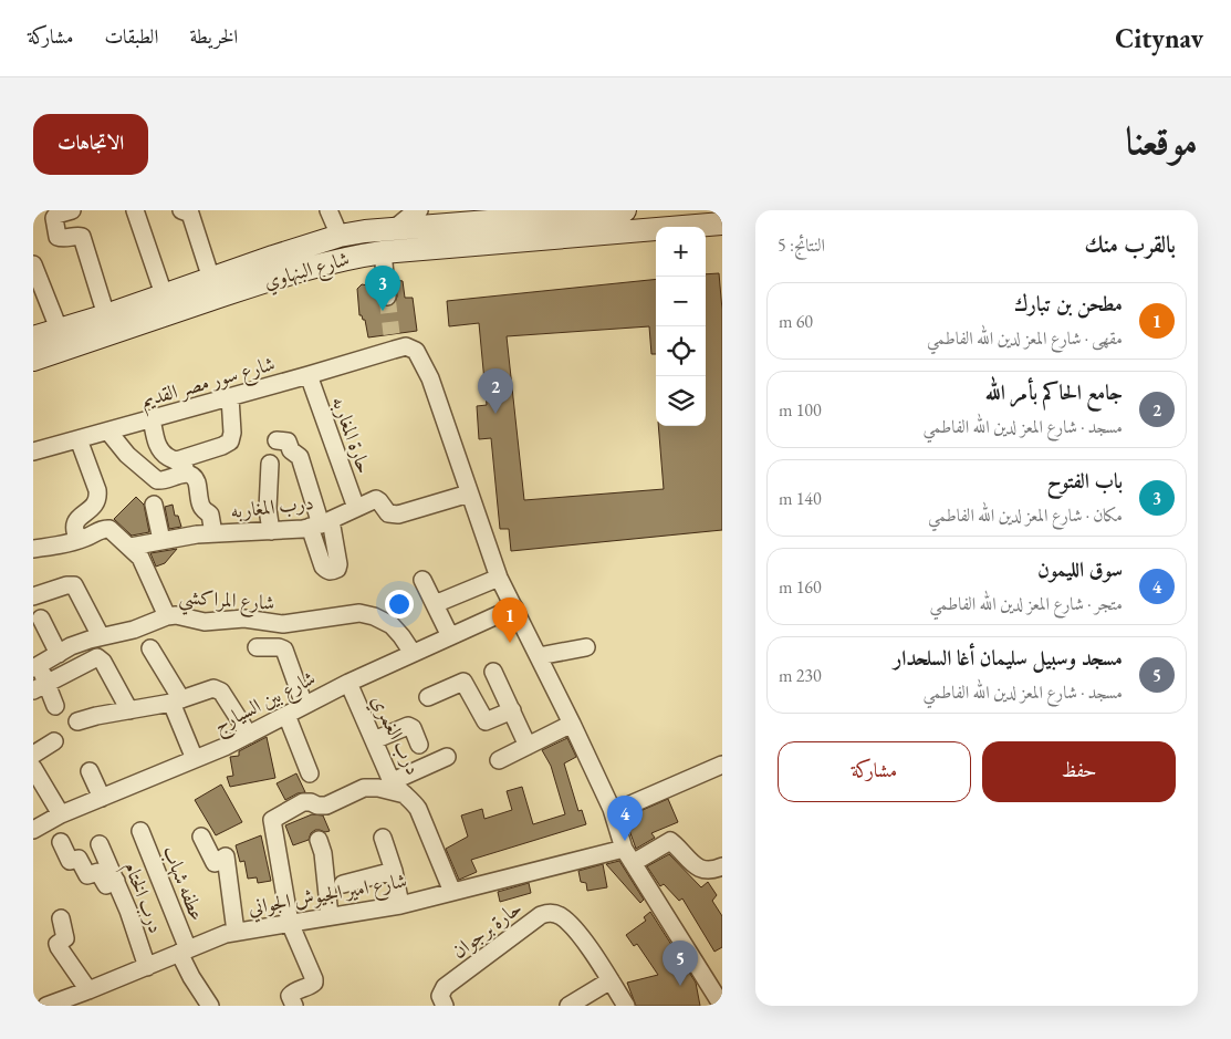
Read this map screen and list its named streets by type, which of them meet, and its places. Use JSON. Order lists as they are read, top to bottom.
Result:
{
  "streets": {
    "main road": ["شارع البنهاوي"],
    "street": [
      "شارع سور مصر القديم",
      "حارة المغاربه",
      "درب المغاربه",
      "شارع المراكشي",
      "شارع بين السيارج",
      "درب الغمري",
      "عطفه شهاب",
      "شارع امير الجيوش الجواني",
      "درب الختام",
      "حارة برجوان"
    ]
  },
  "crossings": [
    ["شارع سور مصر القديم", "حارة المغاربه"],
    ["شارع سور مصر القديم", "درب المغاربه"],
    ["حارة المغاربه", "درب المغاربه"],
    ["شارع المراكشي", "شارع بين السيارج"],
    ["شارع بين السيارج", "درب الغمري"],
    ["درب الغمري", "شارع امير الجيوش الجواني"],
    ["عطفه شهاب", "شارع امير الجيوش الجواني"],
    ["شارع امير الجيوش الجواني", "درب الختام"]
  ],
  "page": {
    "header": "Citynav",
    "nav": ["الخريطة", "الطبقات", "مشاركة"],
    "title": "موقعنا",
    "buttons": [
      "الاتجاهات",
      ["حفظ", "مشاركة"]
    ],
    "heading": ["بالقرب منك", "النتائج: 5"],
    "map_buttons": ["+", "−"],
    "pins": [
      "3",
      "2",
      "1",
      "4",
      "5"
    ],
    "list": [
      {
        "mark": "1",
        "name": "مطحن بن تبارك",
        "note": "مقهى · شارع المعز لدين الله الفاطمي",
        "value": "60 m"
      },
      {
        "mark": "2",
        "name": "جامع الحاكم بأمر الله",
        "note": "مسجد · شارع المعز لدين الله الفاطمي",
        "value": "100 m"
      },
      {
        "mark": "3",
        "name": "باب الفتوح",
        "note": "مكان · شارع المعز لدين الله الفاطمي",
        "value": "140 m"
      },
      {
        "mark": "4",
        "name": "سوق الليمون",
        "note": "متجر · شارع المعز لدين الله الفاطمي",
        "value": "160 m"
      },
      {
        "mark": "5",
        "name": "مسجد وسبيل سليمان أغا السلحدار",
        "note": "مسجد · شارع المعز لدين الله الفاطمي",
        "value": "230 m"
      }
    ]
  }
}
